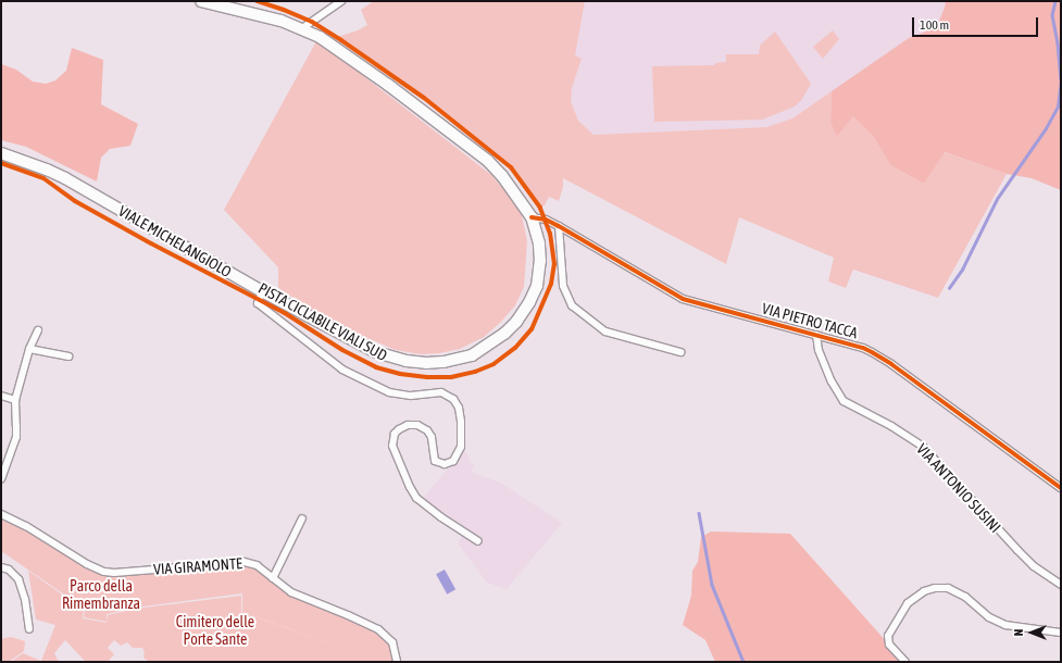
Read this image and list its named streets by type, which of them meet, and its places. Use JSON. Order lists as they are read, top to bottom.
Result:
{
  "streets": {
    "main road": ["VIALE MICHELANGIOLO"],
    "street": ["VIA PIETRO TACCA", "VIA ANTONIO SUSINI", "VIA GIRAMONTE"],
    "cycle path": ["PISTA CICLABILE VIALI SUD"]
  },
  "crossings": [
    ["VIALE MICHELANGIOLO", "VIA PIETRO TACCA"],
    ["VIA PIETRO TACCA", "VIA ANTONIO SUSINI"]
  ],
  "parks": ["Parco della Rimembranza", "Cimitero delle Porte Sante"],
  "scale_bar": "100 m",
  "north": "left"
}
